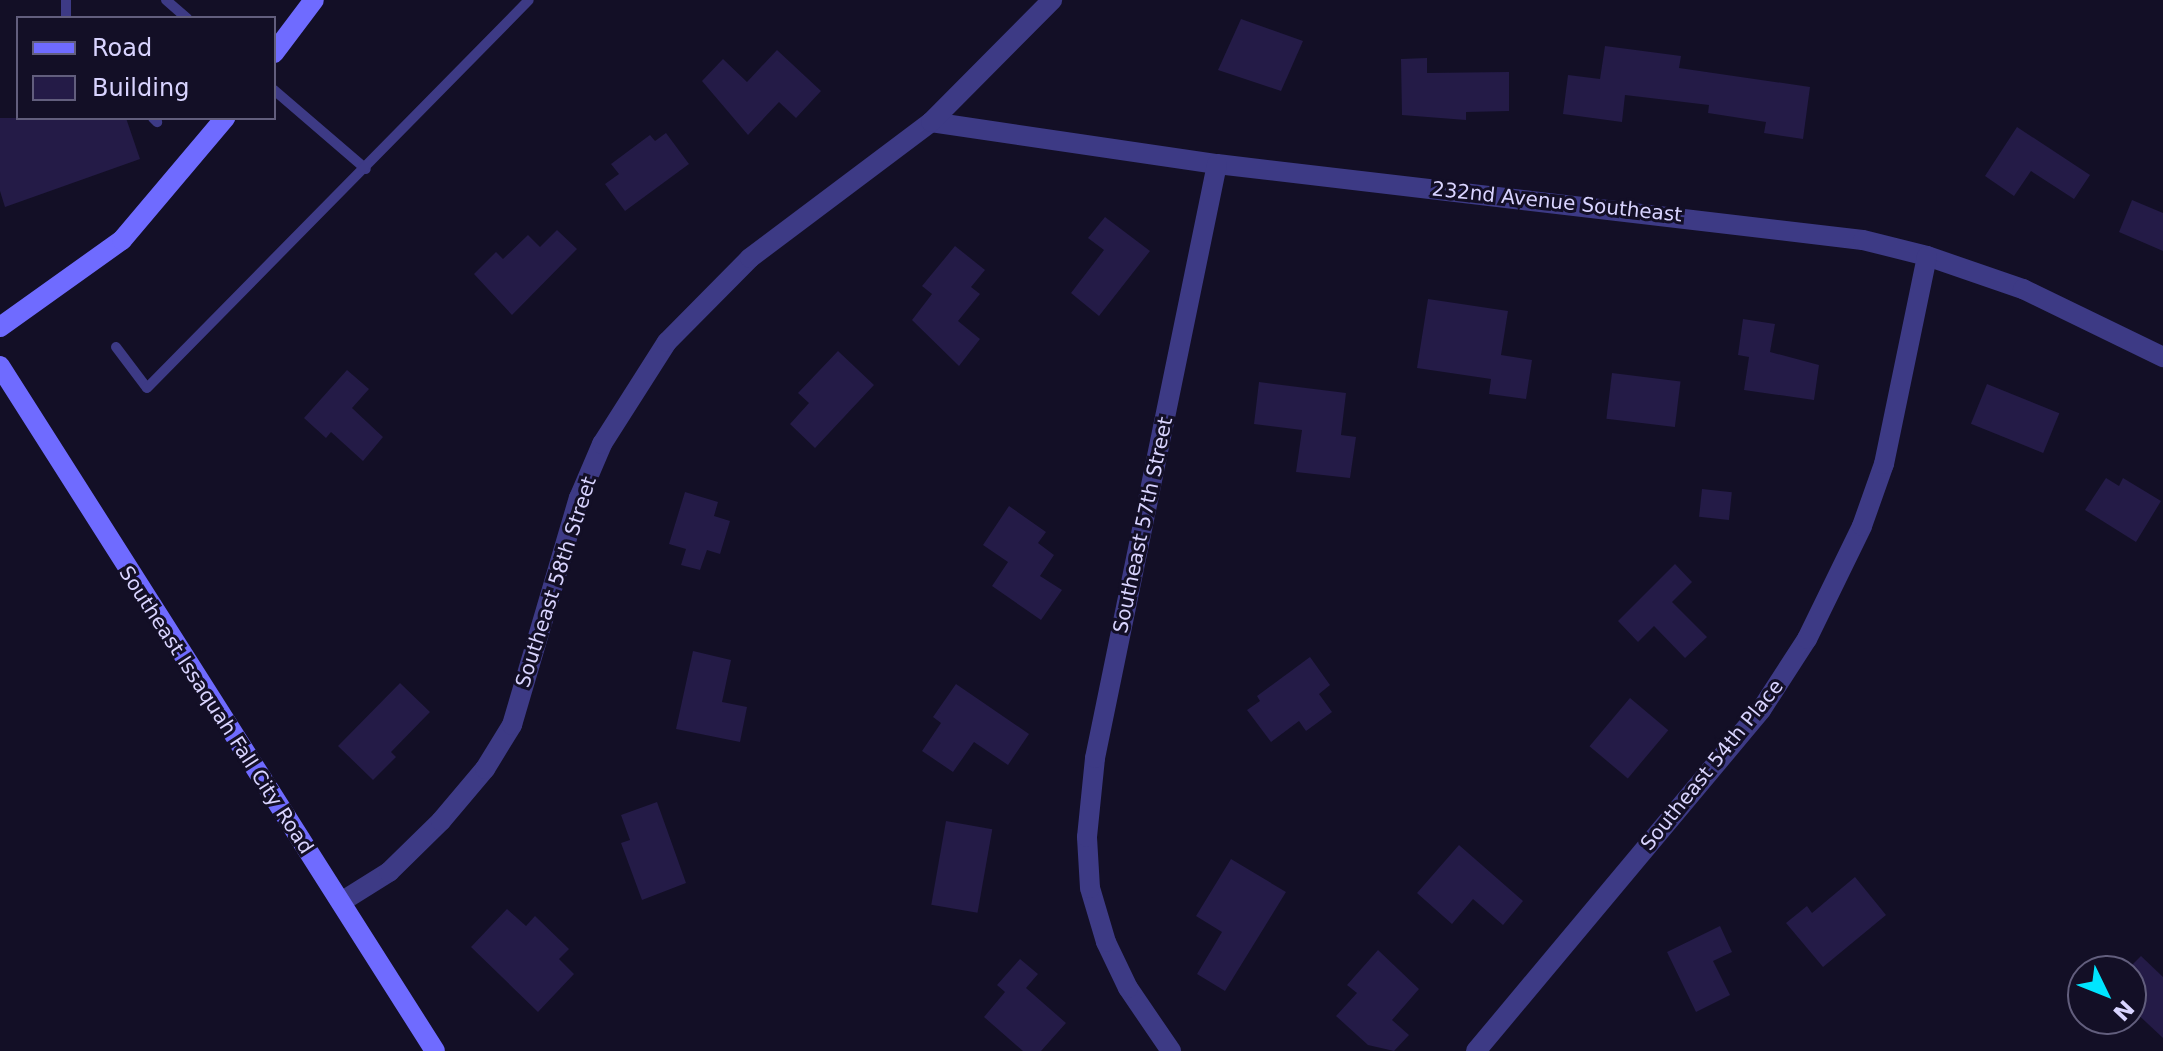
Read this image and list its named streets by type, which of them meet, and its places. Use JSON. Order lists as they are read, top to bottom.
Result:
{
  "streets": {
    "main road": ["Southeast Issaquah Fall City Road"],
    "street": [
      "232nd Avenue Southeast",
      "Southeast 57th Street",
      "Southeast 58th Street",
      "Southeast 54th Place"
    ]
  },
  "crossings": [
    ["232nd Avenue Southeast", "Southeast 57th Street"],
    ["232nd Avenue Southeast", "Southeast 58th Street"],
    ["232nd Avenue Southeast", "Southeast 54th Place"],
    ["Southeast 58th Street", "Southeast Issaquah Fall City Road"]
  ],
  "legend": ["Road", "Building"],
  "north": "bottom right"
}
